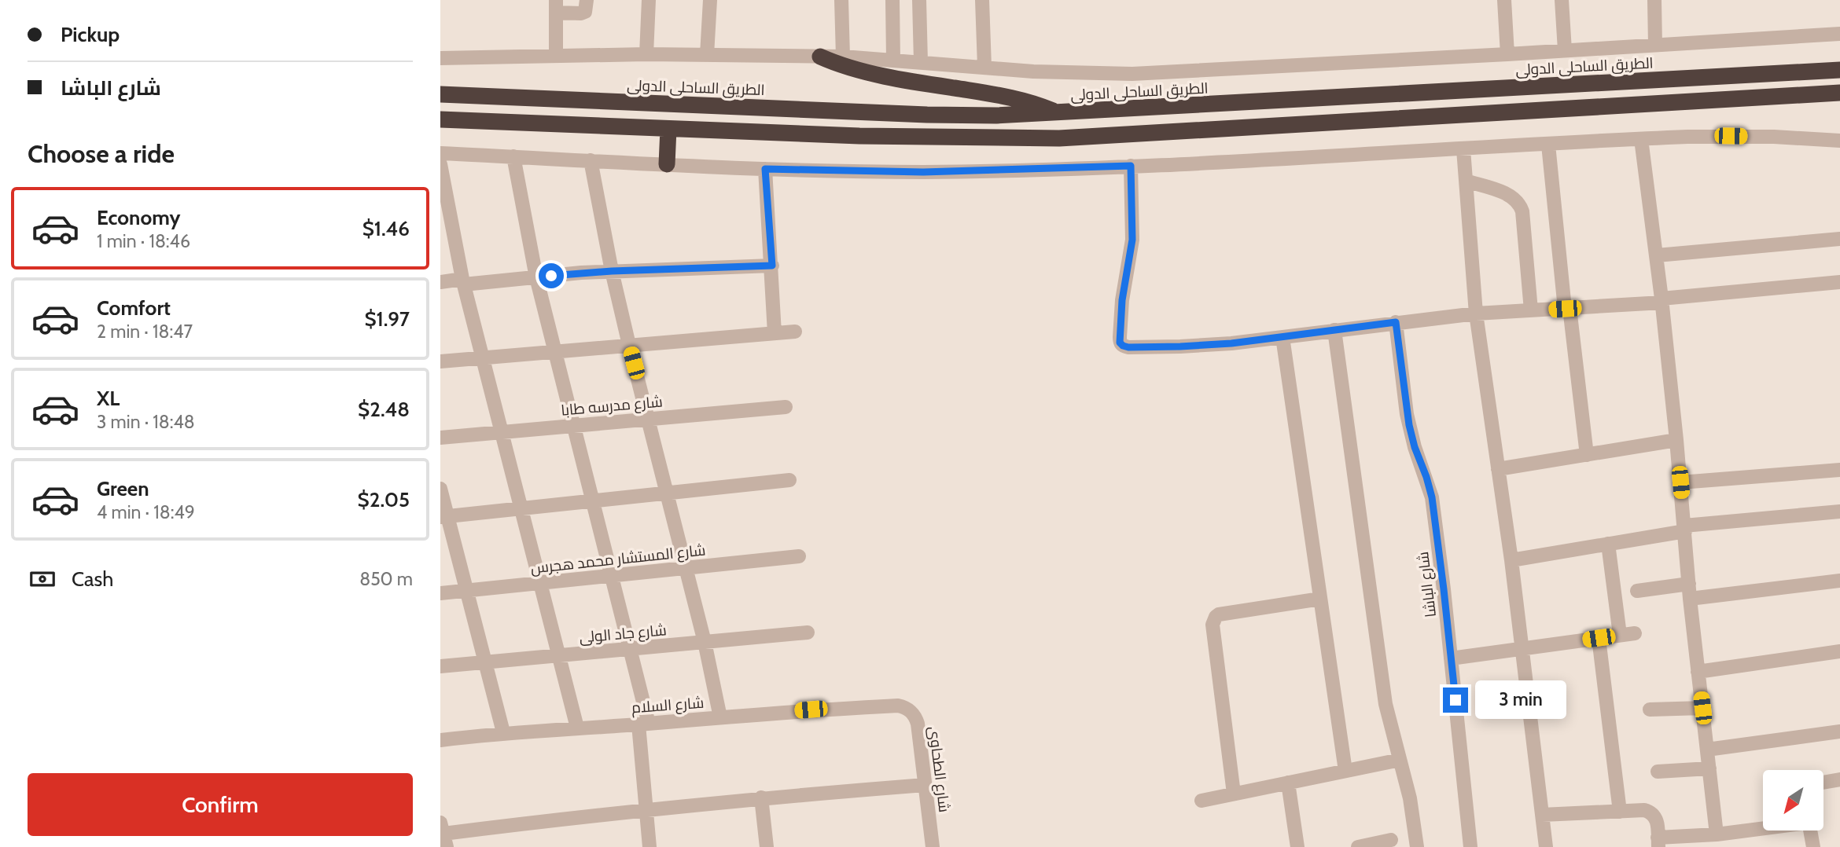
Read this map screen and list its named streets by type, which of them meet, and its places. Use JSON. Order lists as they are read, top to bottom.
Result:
{
  "streets": {
    "highway": ["الطريق الساحلى الدولى"],
    "street": [
      "شارع مدرسه طابا",
      "شارع المستشار محمد هجرس",
      "شارع الباشا",
      "شارع جاد الولى",
      "شارع السلام",
      "شارع الطحاوى"
    ]
  },
  "crossings": [
    ["شارع السلام", "شارع الطحاوى"]
  ],
  "north": "bottom left",
  "page": {
    "banner": ["Pickup", "شارع الباشا"],
    "heading": "Choose a ride",
    "list": [
      {
        "name": "Economy",
        "note": "1 min · 18:46",
        "value": "$1.46"
      },
      {
        "name": "Comfort",
        "note": "2 min · 18:47",
        "value": "$1.97"
      },
      {
        "name": "XL",
        "note": "3 min · 18:48",
        "value": "$2.48"
      },
      {
        "name": "Green",
        "note": "4 min · 18:49",
        "value": "$2.05"
      }
    ],
    "pay": ["Cash", "850 m"],
    "bubble": "3 min",
    "buttons": "Confirm"
  }
}
